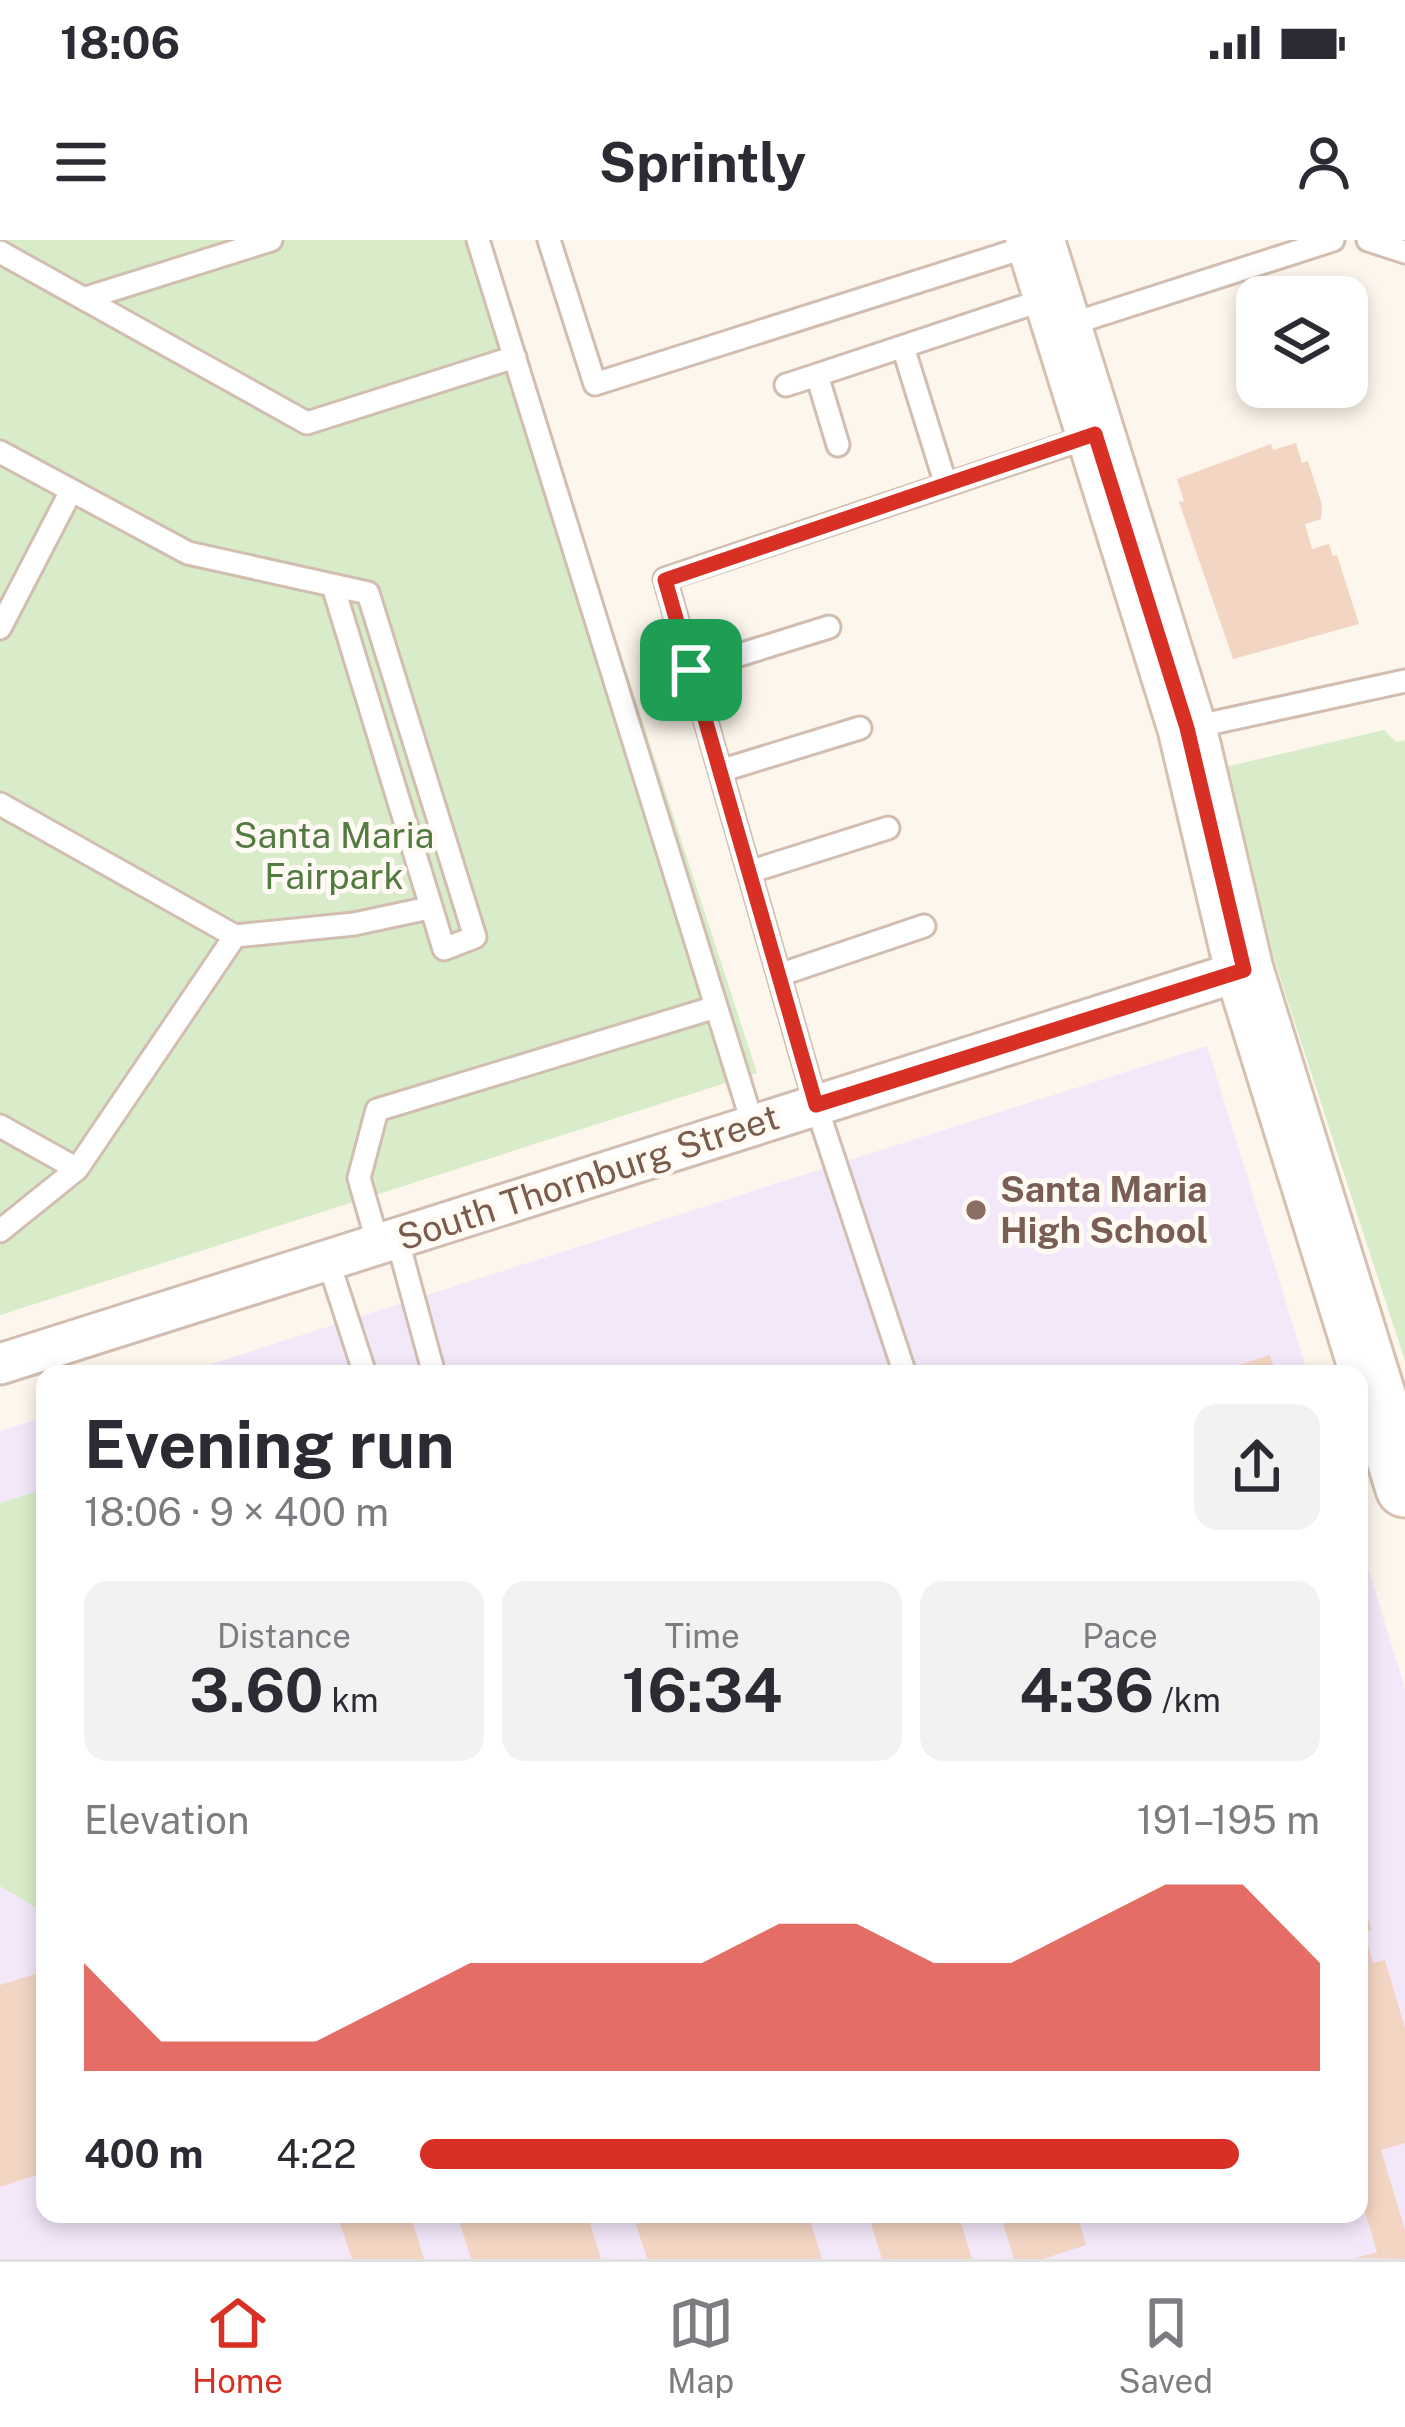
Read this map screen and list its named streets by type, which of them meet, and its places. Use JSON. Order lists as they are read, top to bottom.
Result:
{
  "streets": {
    "street": ["South Thornburg Street"]
  },
  "parks": ["Santa Maria Fairpark"],
  "places": ["Santa Maria High School"],
  "page": {
    "status": "18:06",
    "header": "Sprintly",
    "heading": ["Evening run", "18:06 · 9 × 400 m"],
    "stats": [
      ["Distance", "3.60 km"],
      ["Time", "16:34"],
      ["Pace", "4:36 /km"]
    ],
    "chart": ["Elevation", "191–195 m"],
    "list": [
      {
        "name": "400 m",
        "note": "4:22"
      }
    ],
    "tabs": ["Home", "Map", "Saved"]
  }
}
